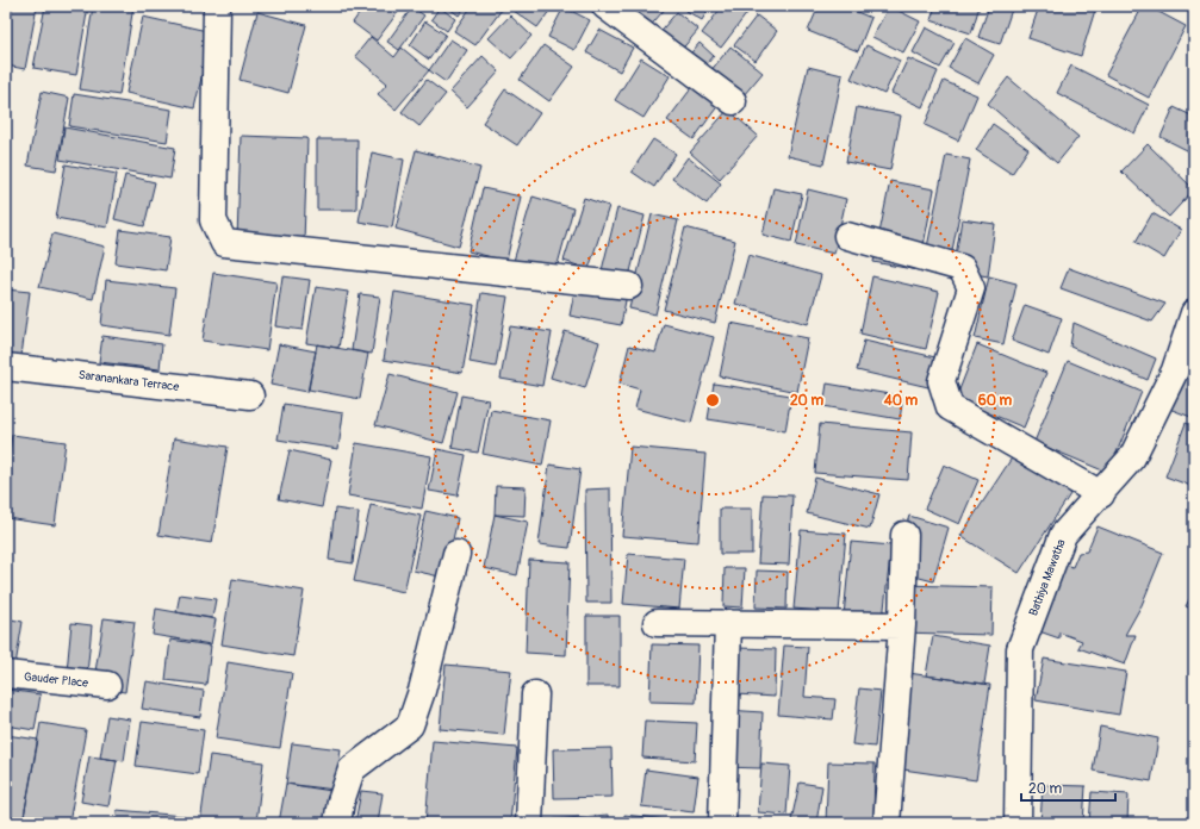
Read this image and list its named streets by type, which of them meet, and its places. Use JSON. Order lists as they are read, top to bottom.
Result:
{
  "streets": {
    "street": ["Saranankara Terrace", "Bathiya Mawatha", "Gauder Place"]
  },
  "scale_bar": "20 m",
  "rings": ["20 m", "40 m", "60 m"]
}
